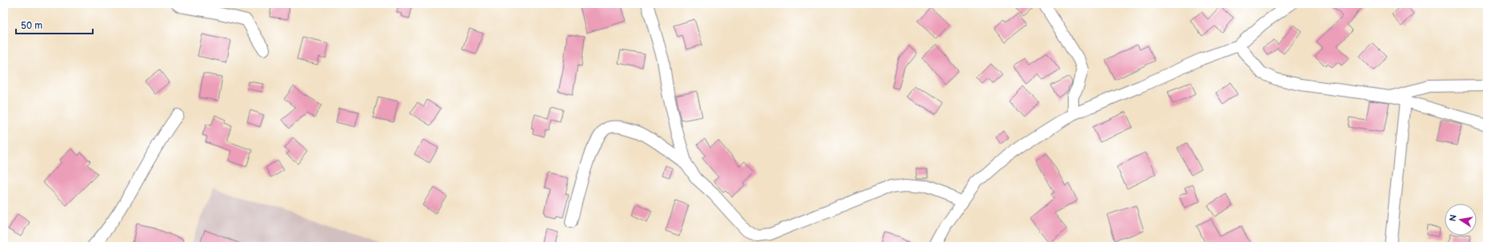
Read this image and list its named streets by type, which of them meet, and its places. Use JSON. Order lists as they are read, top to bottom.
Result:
{
  "scale_bar": "50 m",
  "north": "left"
}
